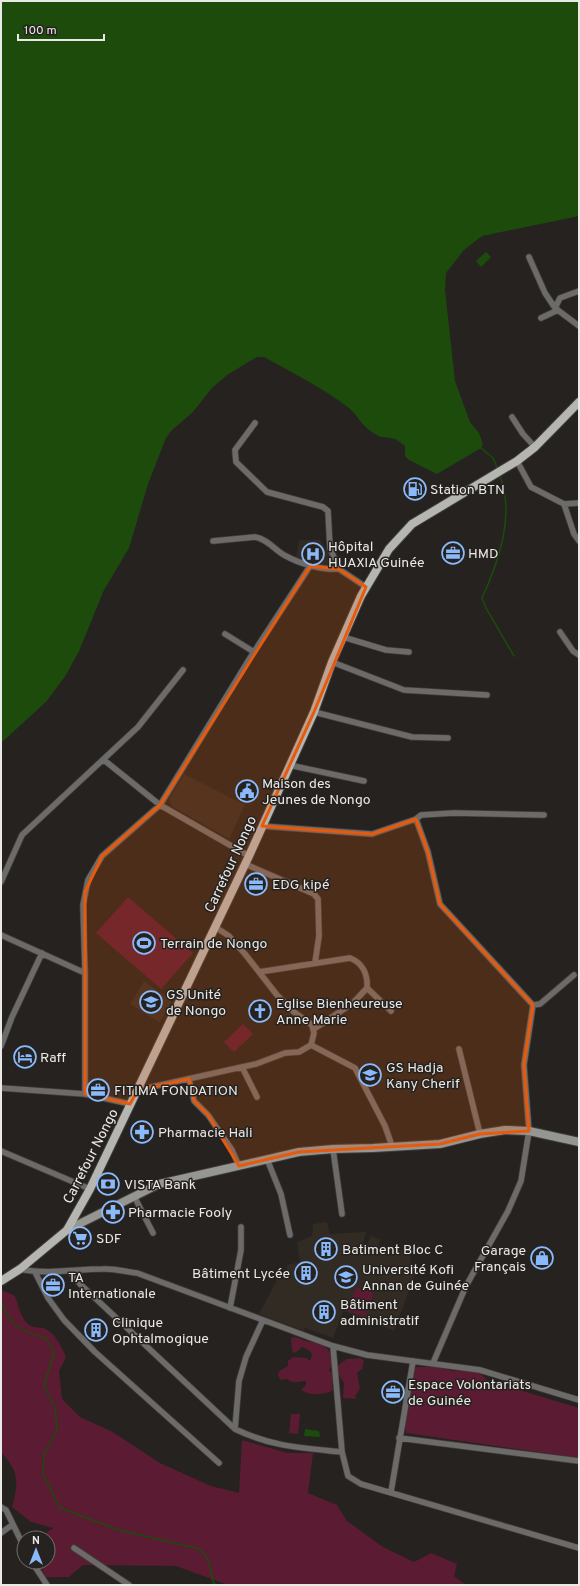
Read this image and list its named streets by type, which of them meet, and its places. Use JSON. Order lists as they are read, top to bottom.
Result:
{
  "streets": {
    "main road": ["Carrefour Nongo"]
  },
  "places": {
    "fuel station": ["Station BTN"],
    "office": [
      "HMD",
      "EDG kipé",
      "FITIMA FONDATION",
      "TA Internationale",
      "Espace Volontariats de Guinée"
    ],
    "hospital": ["Hôpital HUAXIA Guinée"],
    "public building": ["Maison des Jeunes de Nongo"],
    "sports": ["Terrain de Nongo"],
    "school or university": ["GS Unité de Nongo", "GS Hadja Kany Cherif", "Université Kofi Annan de Guinée"],
    "church": ["Eglise Bienheureuse Anne Marie"],
    "hotel": ["Raff"],
    "pharmacy": ["Pharmacie Hali", "Pharmacie Fooly"],
    "bank": ["VISTA Bank"],
    "supermarket": ["SDF"],
    "building": [
      "Batiment Bloc C",
      "Bâtiment Lycée",
      "Bâtiment administratif",
      "Clinique Ophtalmogique"
    ],
    "shop": ["Garage Français"]
  },
  "scale_bar": "100 m",
  "north": "top"
}
